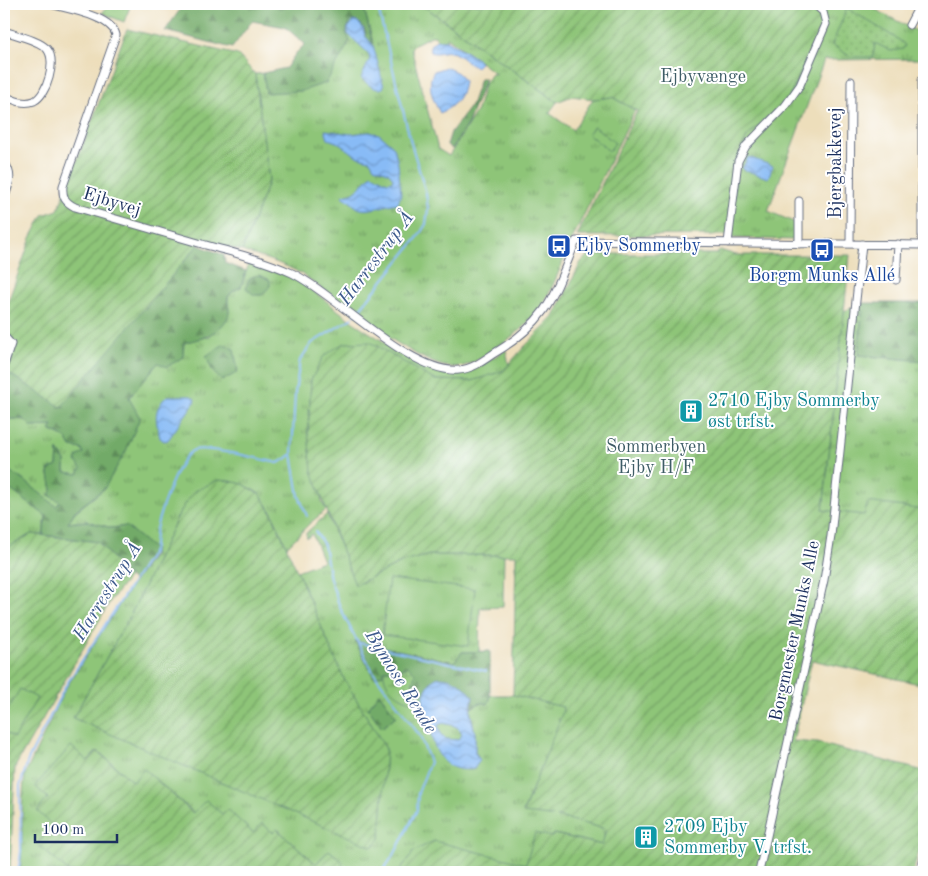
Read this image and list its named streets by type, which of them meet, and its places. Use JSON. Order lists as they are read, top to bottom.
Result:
{
  "streets": {
    "street": ["Bjergbakkevej", "Ejbyvej", "Borgmester Munks Alle"]
  },
  "crossings": [
    ["Bjergbakkevej", "Ejbyvej"],
    ["Bjergbakkevej", "Borgmester Munks Alle"]
  ],
  "water": ["Harrestrup Å", "Bymose Rende"],
  "parks": ["Ejbyvænge", "Sommerbyen Ejby H/F"],
  "places": {
    "bus stop": ["Ejby Sommerby", "Borgm Munks Allé"],
    "building": ["2710 Ejby Sommerby øst trfst.", "2709 Ejby Sommerby V. trfst."]
  },
  "scale_bar": "100 m"
}
